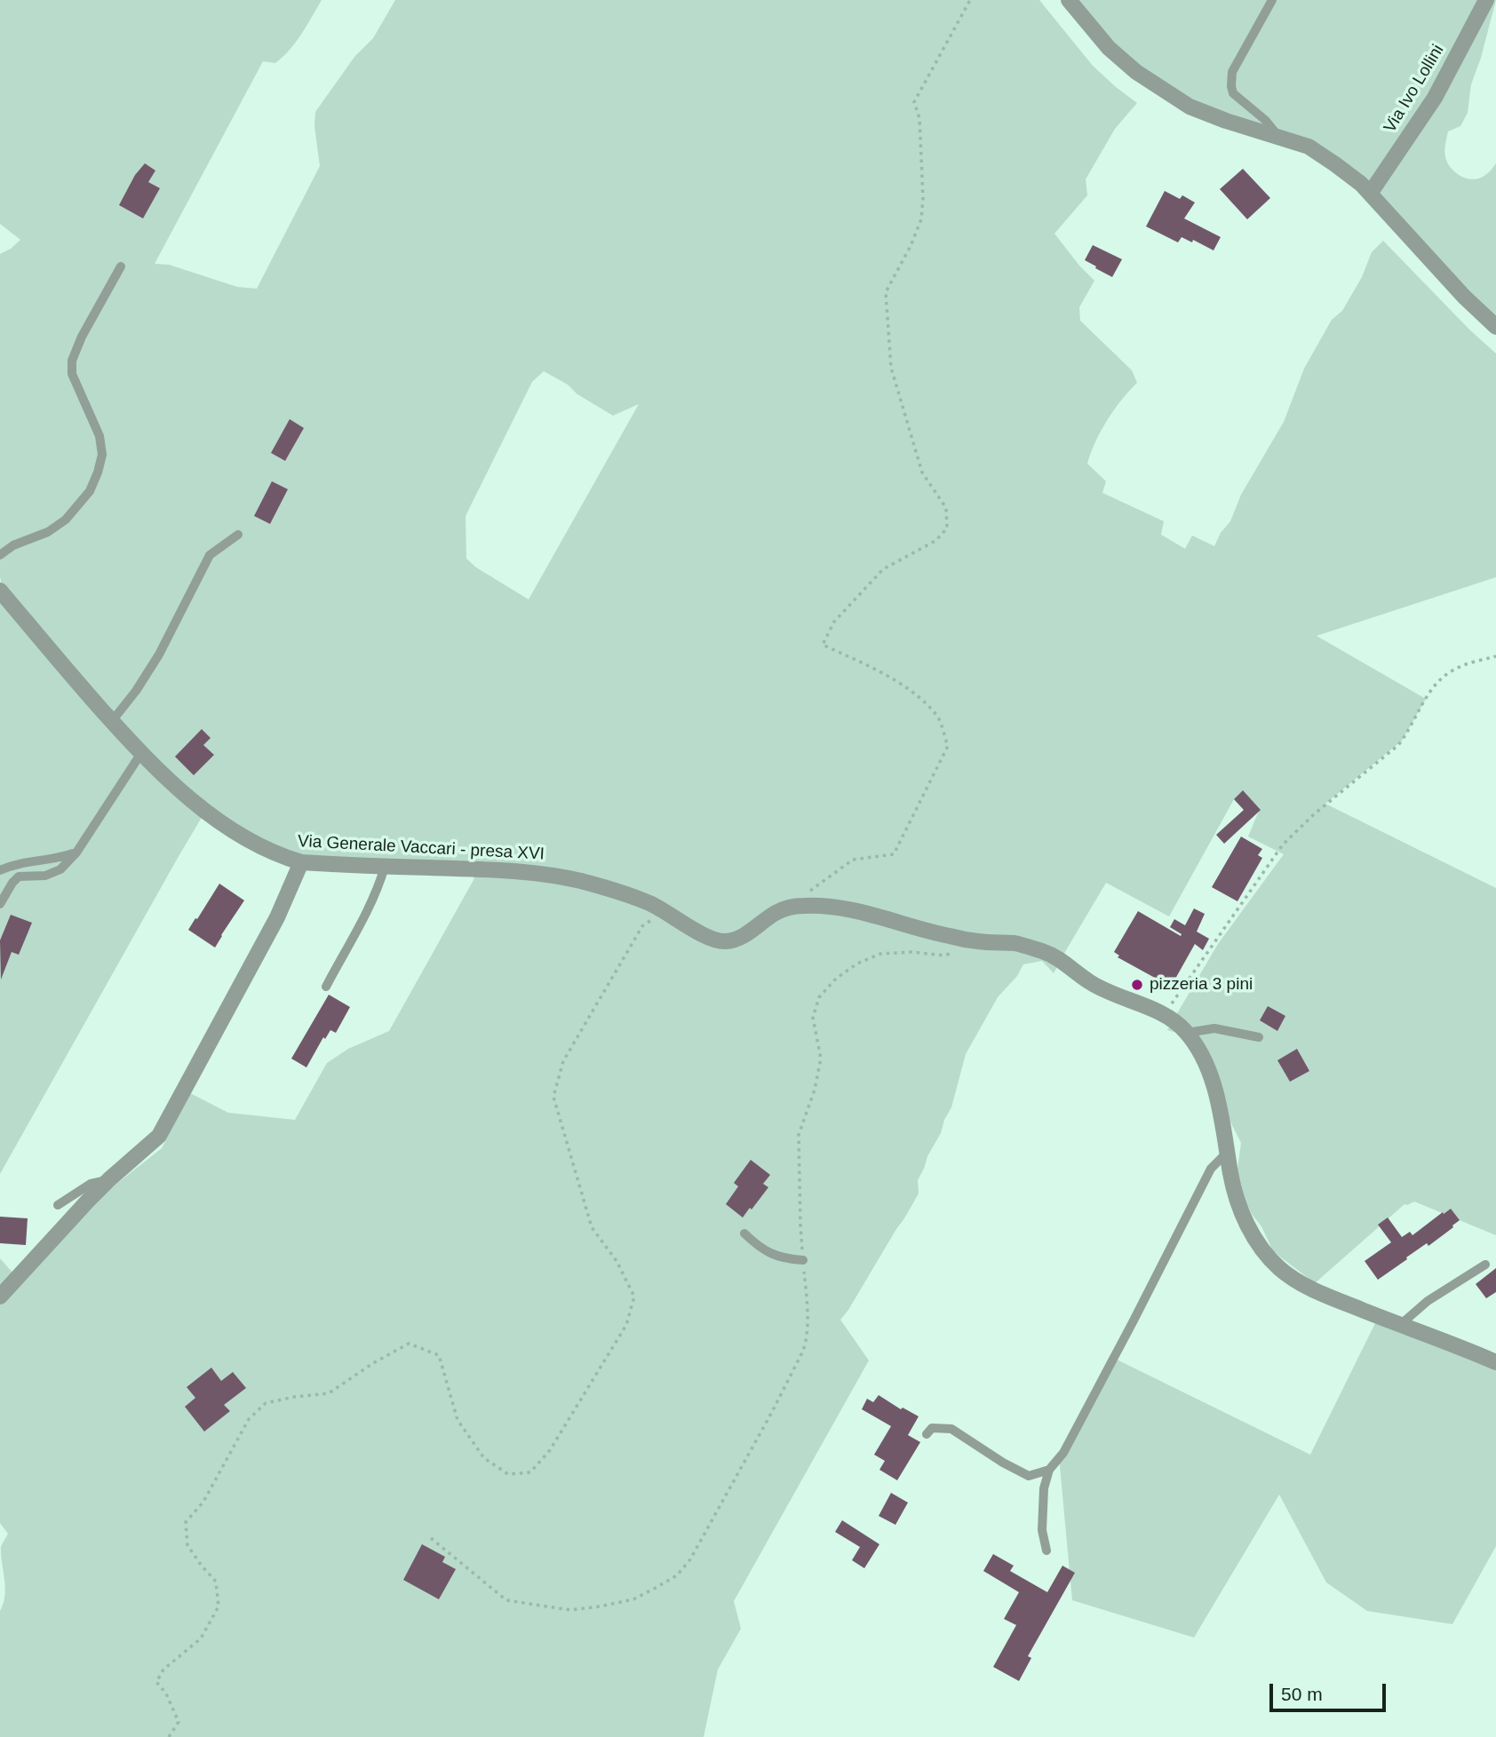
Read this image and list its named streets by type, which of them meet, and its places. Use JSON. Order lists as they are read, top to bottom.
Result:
{
  "streets": {
    "street": ["Via Ivo Lollini", "Via Generale Vaccari - presa XVI"]
  },
  "places": ["pizzeria 3 pini"],
  "scale_bar": "50 m"
}
